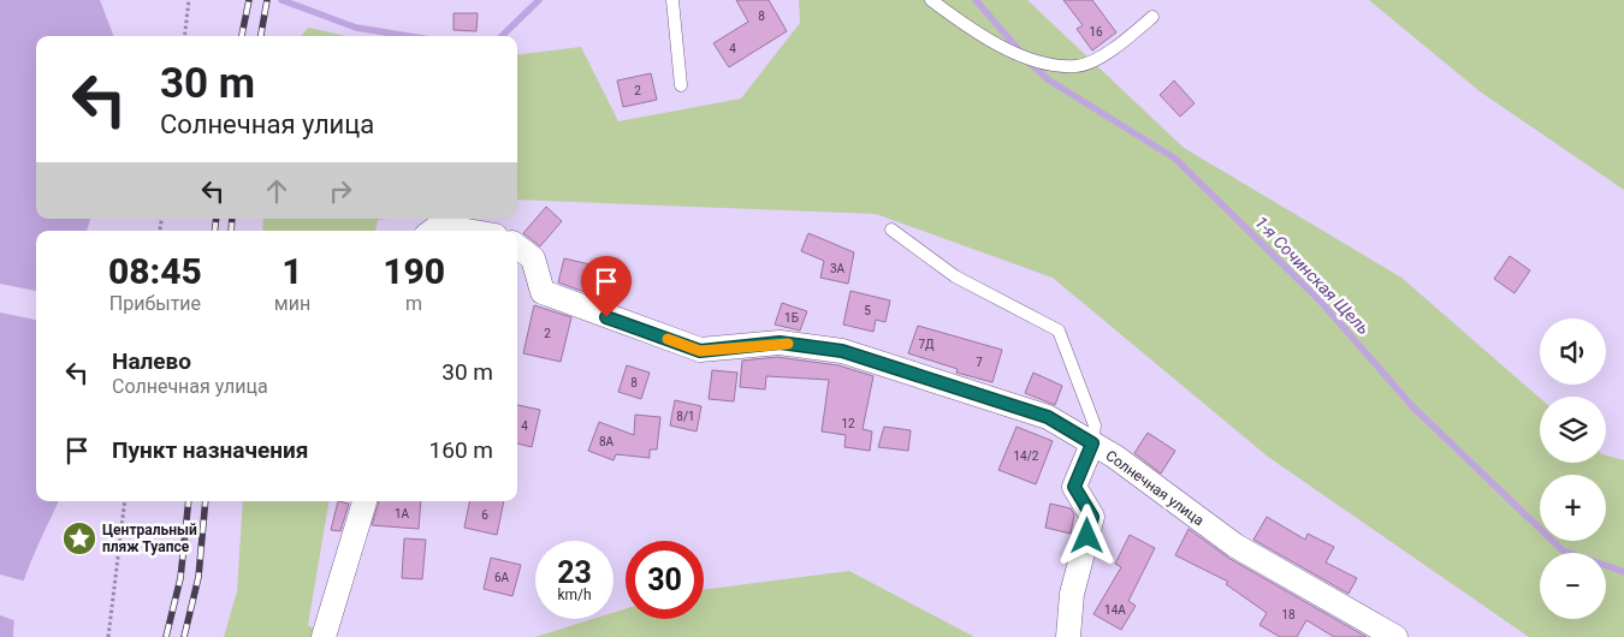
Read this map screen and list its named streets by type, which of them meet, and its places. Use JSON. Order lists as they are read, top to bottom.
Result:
{
  "streets": {
    "street": ["Солнечная улица"]
  },
  "water": ["1-я Сочинская Щель"],
  "places": {
    "place": ["Центральный пляж Туапсе"]
  },
  "house_numbers": [
    "8",
    "16",
    "4",
    "2",
    "3А",
    "5",
    "1Б",
    "2",
    "7Д",
    "7",
    "8",
    "8/1",
    "12",
    "4",
    "8А",
    "14/2",
    "1А",
    "6",
    "6А",
    "14А",
    "18"
  ],
  "page": {
    "turn": ["30 m", "Солнечная улица"],
    "eta": [
      "08:45",
      "Прибытие",
      "1",
      "мин",
      "190",
      "m"
    ],
    "map_buttons": ["+", "−"],
    "list": [
      {
        "name": "Налево",
        "note": "Солнечная улица",
        "value": "30 m"
      },
      {
        "name": "Пункт назначения",
        "value": "160 m"
      }
    ],
    "speed": "23 km/h",
    "limit": "30"
  }
}
